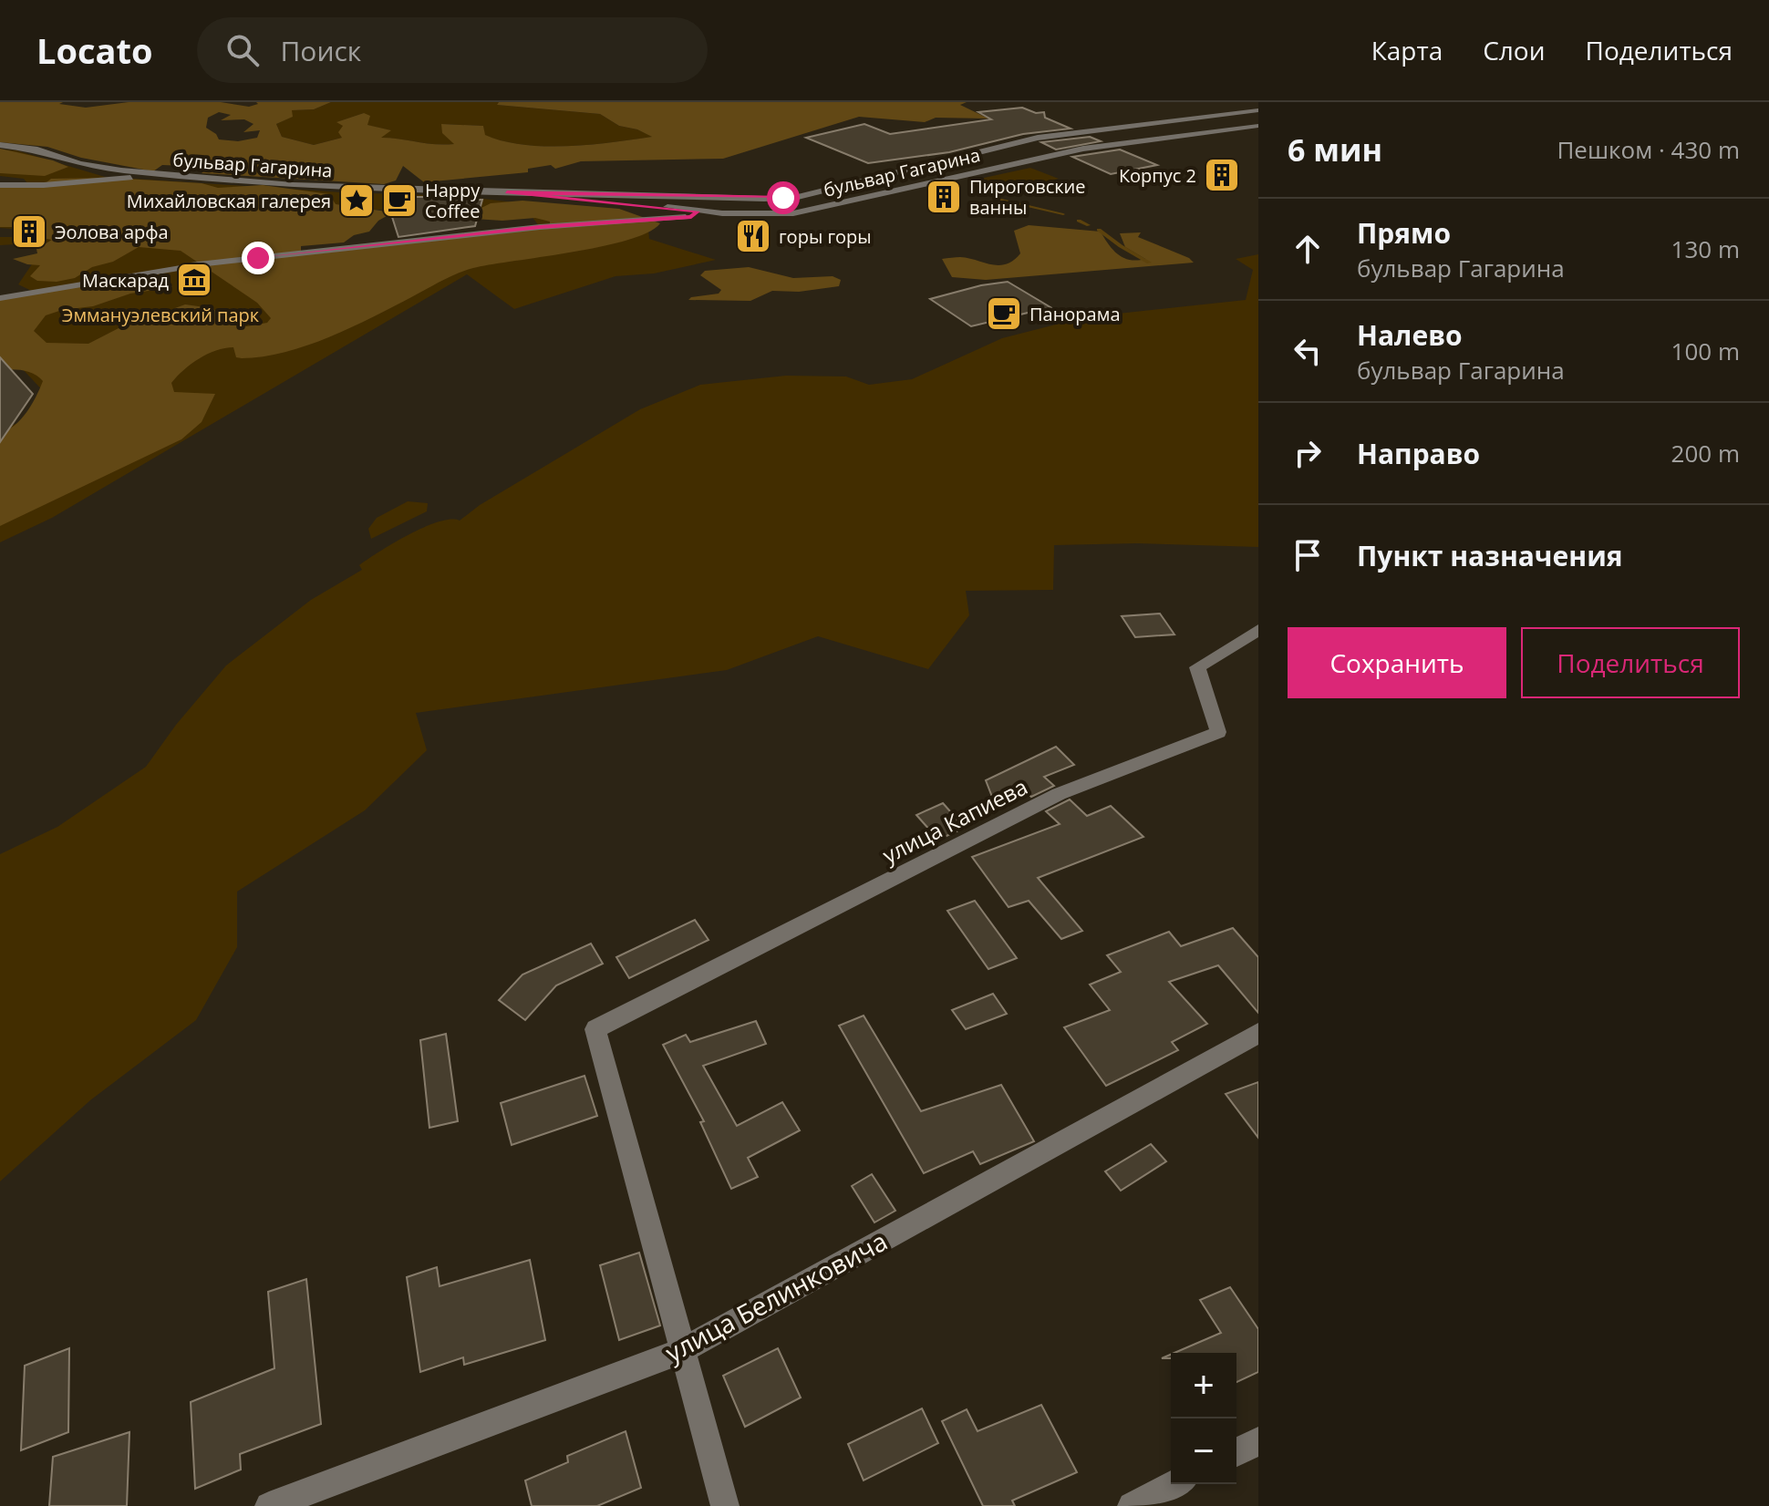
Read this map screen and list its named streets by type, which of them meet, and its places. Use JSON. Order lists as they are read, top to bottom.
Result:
{
  "streets": {
    "street": ["бульвар Гагарина", "улица Капиева", "улица Белинковича"]
  },
  "crossings": [
    ["улица Капиева", "улица Белинковича"]
  ],
  "parks": ["Эммануэлевский парк"],
  "places": {
    "building": ["Корпус 2", "Пироговские ванны", "Эолова арфа"],
    "place": ["Михайловская галерея"],
    "cafe": ["Happy Coffee", "Панорама"],
    "restaurant": ["горы горы"],
    "museum": ["Маскарад"]
  },
  "page": {
    "header": "Locato",
    "search": "Поиск",
    "nav": ["Карта", "Слои", "Поделиться"],
    "heading": ["6 мин", "Пешком · 430 m"],
    "list": [
      ["Прямо", "бульвар Гагарина", "130 m"],
      ["Налево", "бульвар Гагарина", "100 m"],
      ["Направо", "200 m"],
      "Пункт назначения"
    ],
    "buttons": ["Сохранить", "Поделиться"],
    "map_buttons": ["+", "−"]
  }
}
